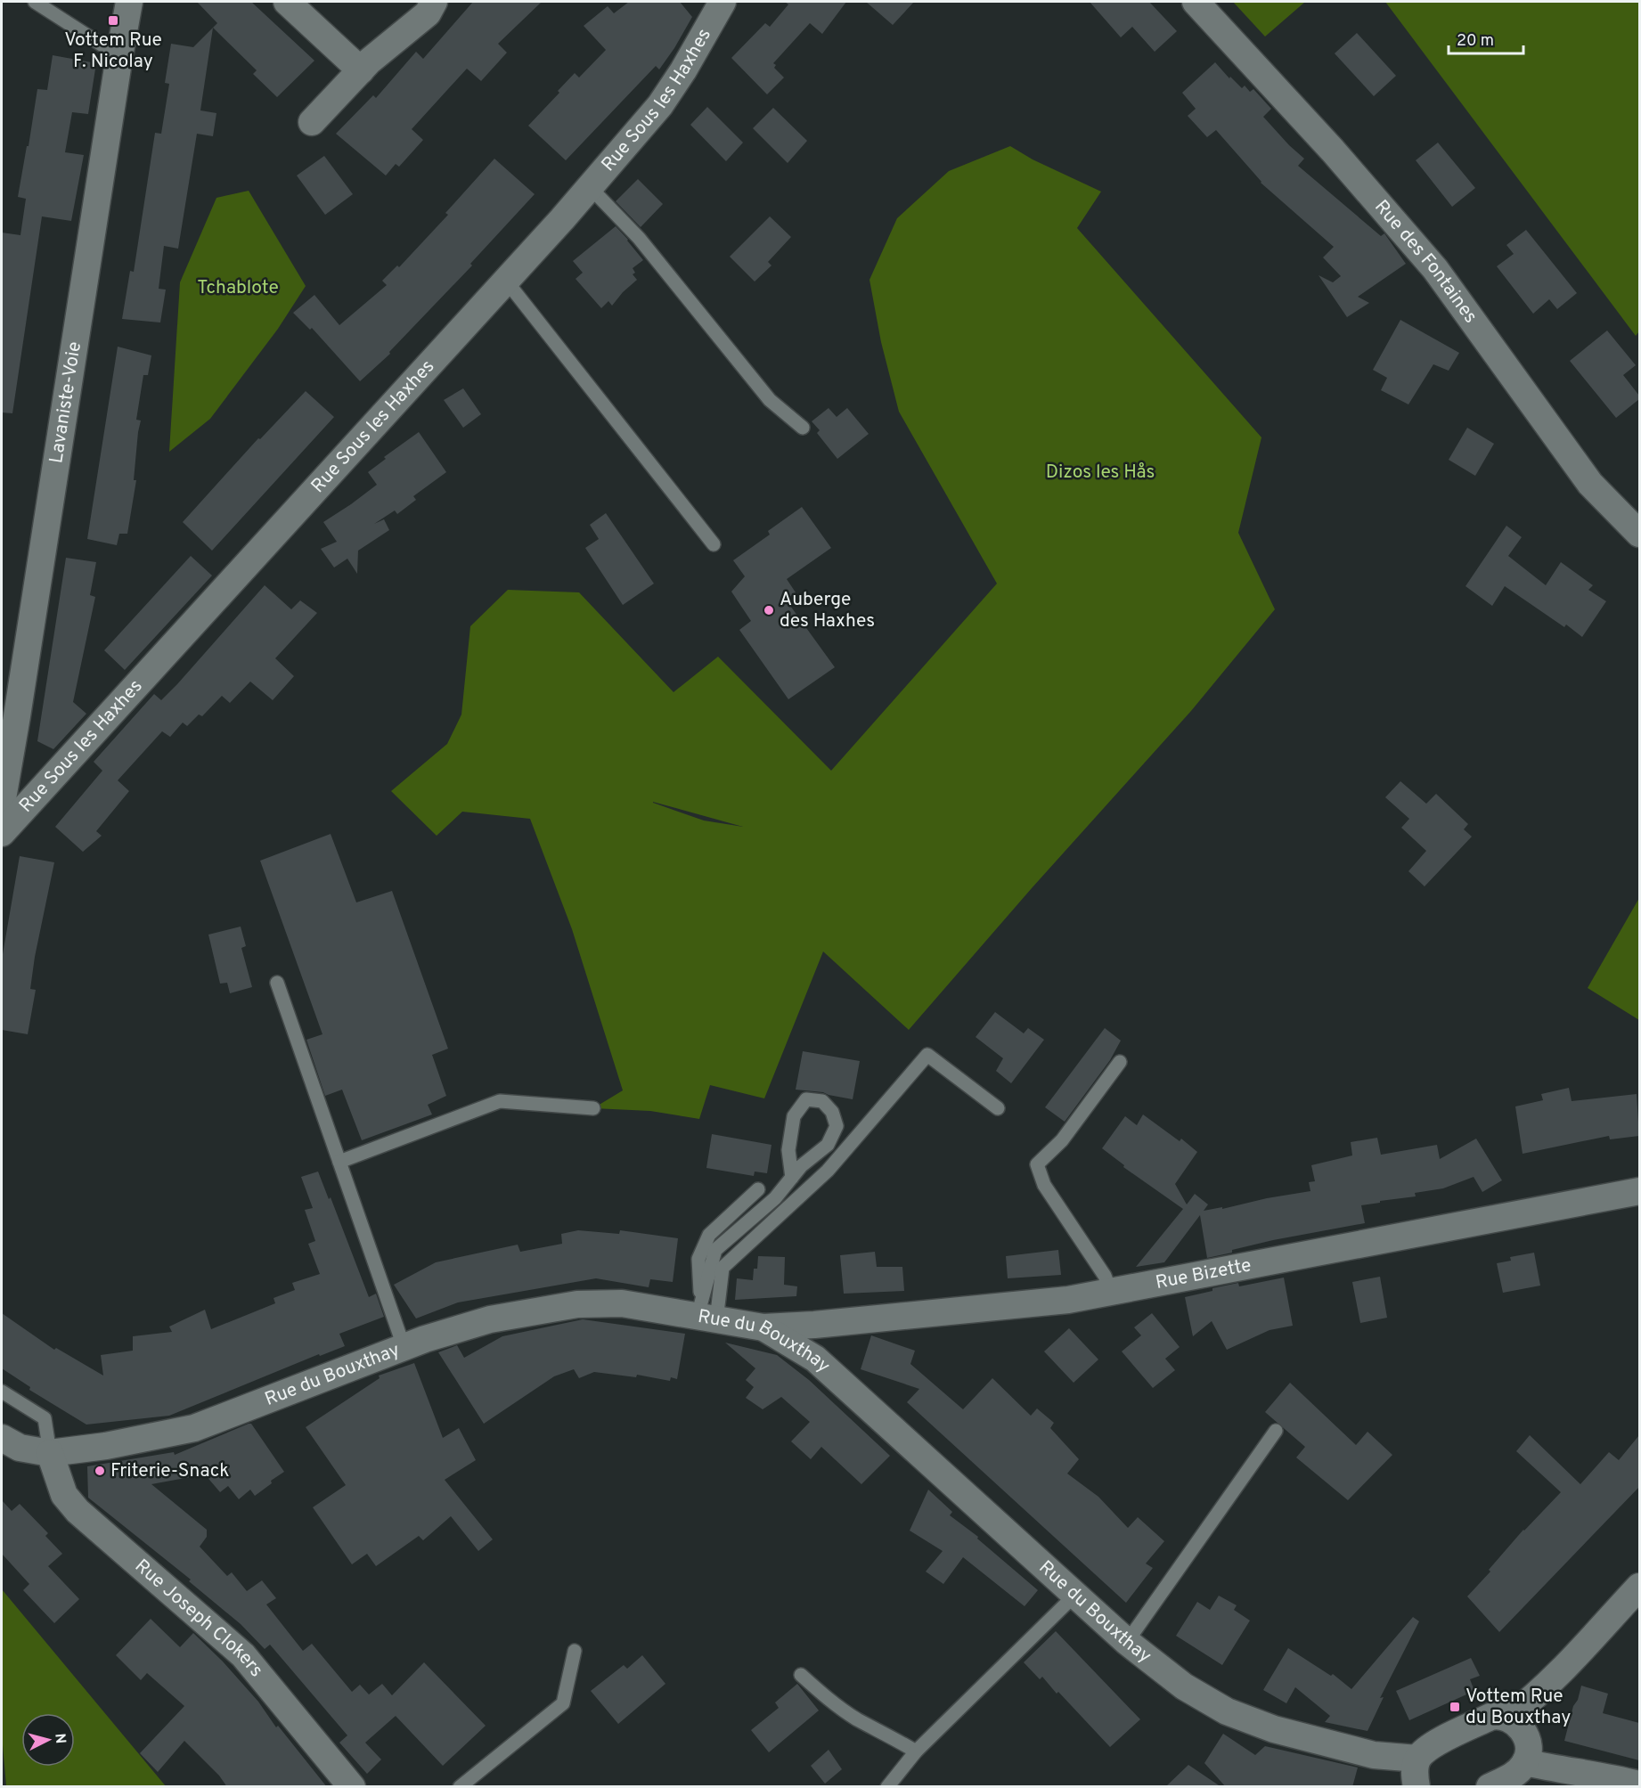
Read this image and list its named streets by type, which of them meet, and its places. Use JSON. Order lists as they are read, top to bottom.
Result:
{
  "streets": {
    "street": [
      "Rue Sous les Haxhes",
      "Rue des Fontaines",
      "Lavaniste-Voie",
      "Rue Bizette",
      "Rue du Bouxthay",
      "Rue Joseph Clokers"
    ]
  },
  "crossings": [
    ["Rue Bizette", "Rue du Bouxthay"],
    ["Rue du Bouxthay", "Rue Joseph Clokers"]
  ],
  "parks": ["Tchablote", "Dizos les Hås"],
  "places": {
    "transit": ["Vottem Rue F. Nicolay", "Vottem Rue du Bouxthay"],
    "other": ["Auberge des Haxhes", "Friterie-Snack"]
  },
  "scale_bar": "20 m",
  "north": "right"
}
